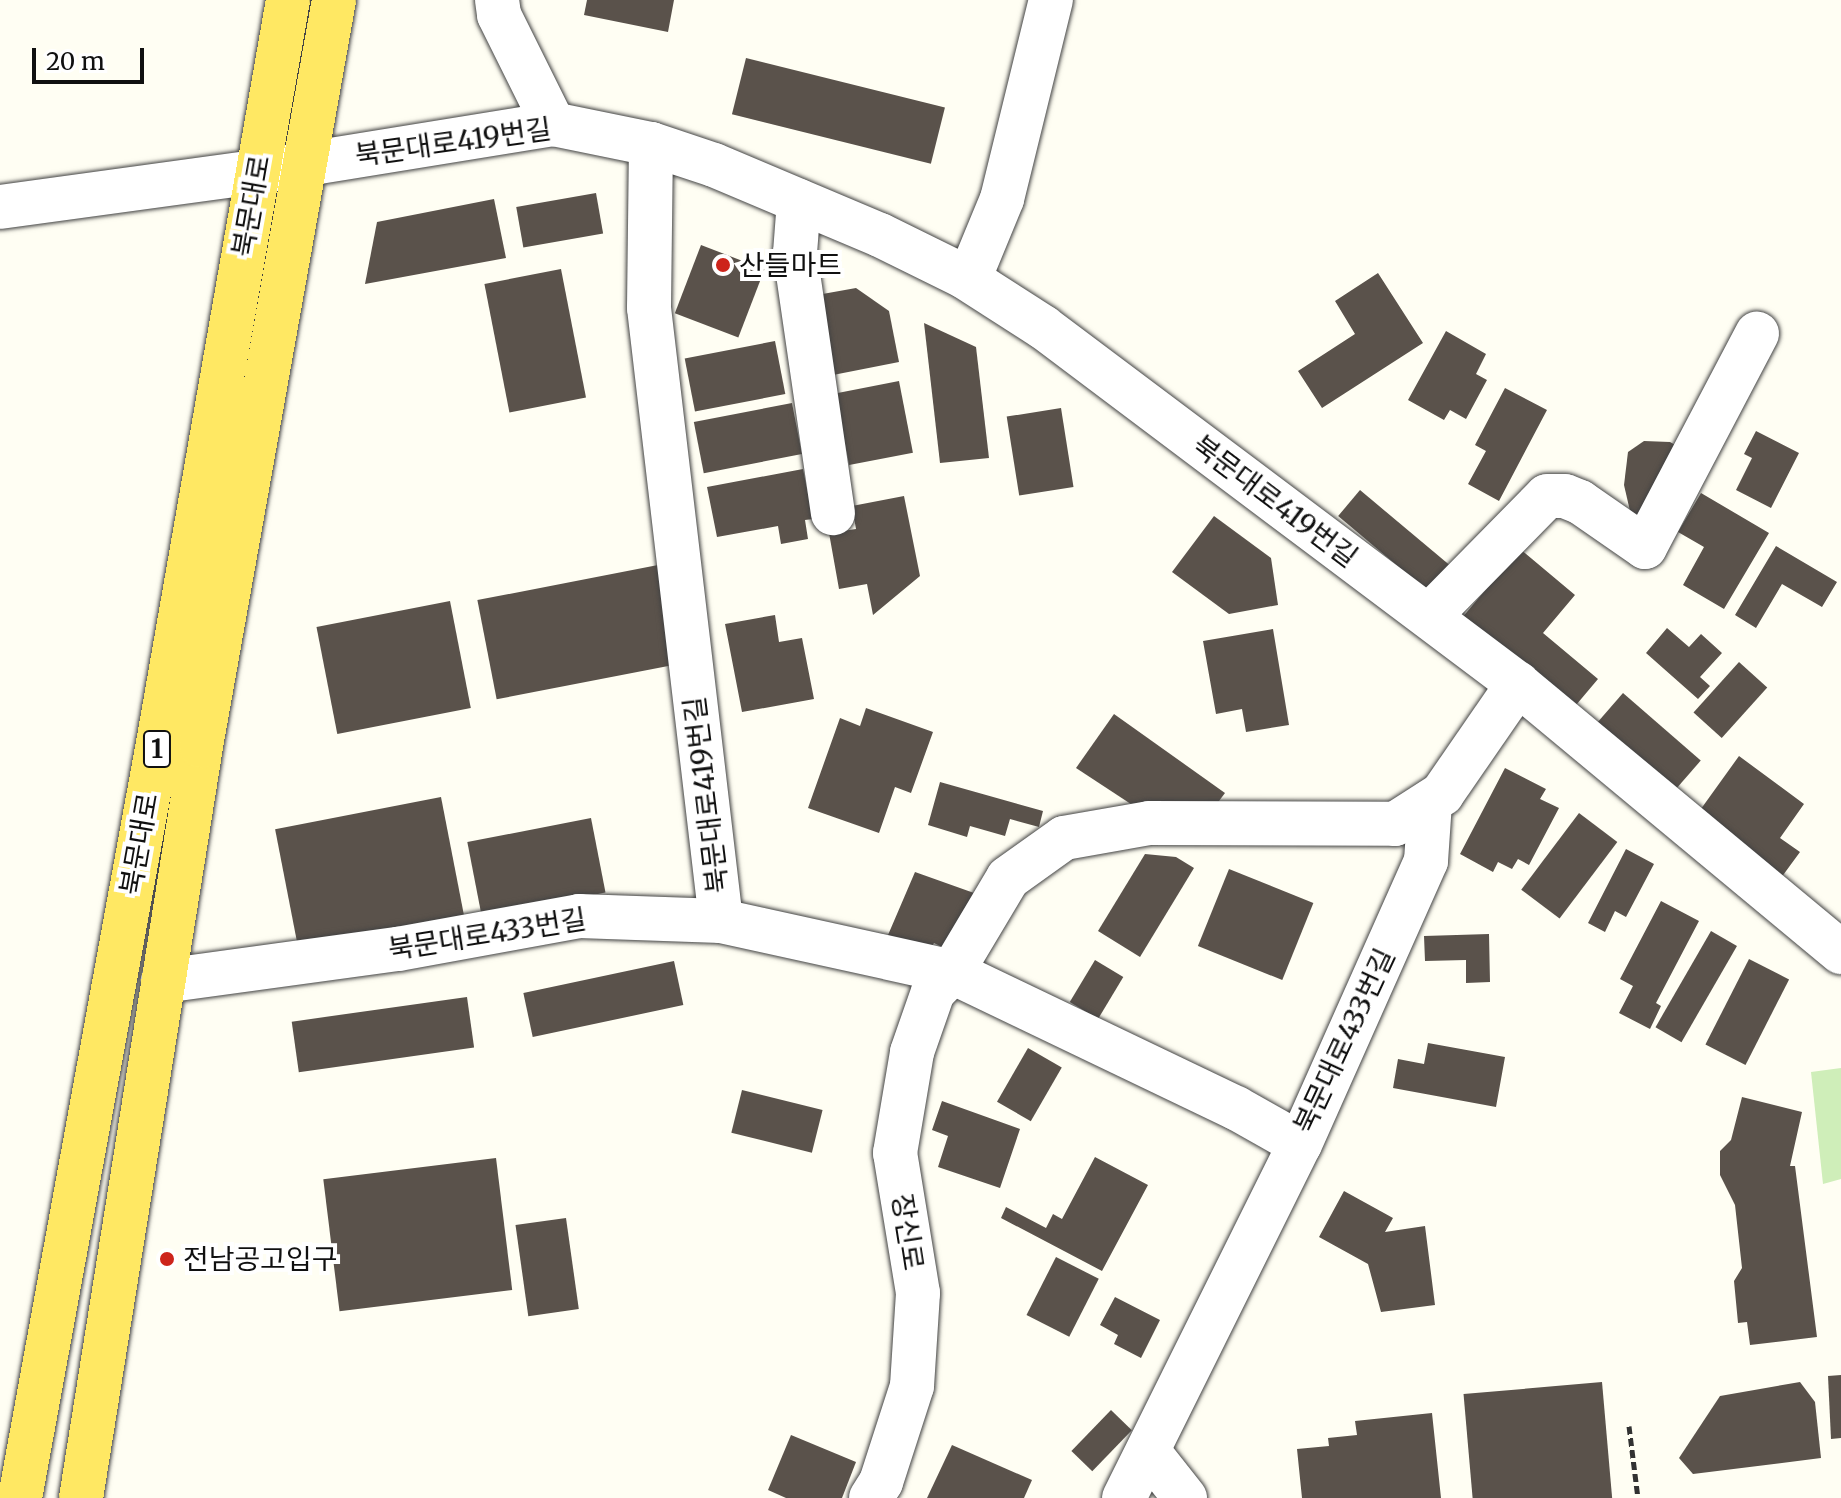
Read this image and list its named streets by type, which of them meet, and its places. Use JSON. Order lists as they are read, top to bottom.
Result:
{
  "streets": {
    "main road": ["북문대로", "1"],
    "street": ["북문대로419번길", "북문대로433번길", "장신로"]
  },
  "crossings": [
    ["북문대로419번길", "북문대로"],
    ["북문대로419번길", "북문대로433번길"],
    ["북문대로", "북문대로433번길"],
    ["북문대로433번길", "장신로"]
  ],
  "places": ["산들마트", "전남공고입구"],
  "scale_bar": "20 m"
}
